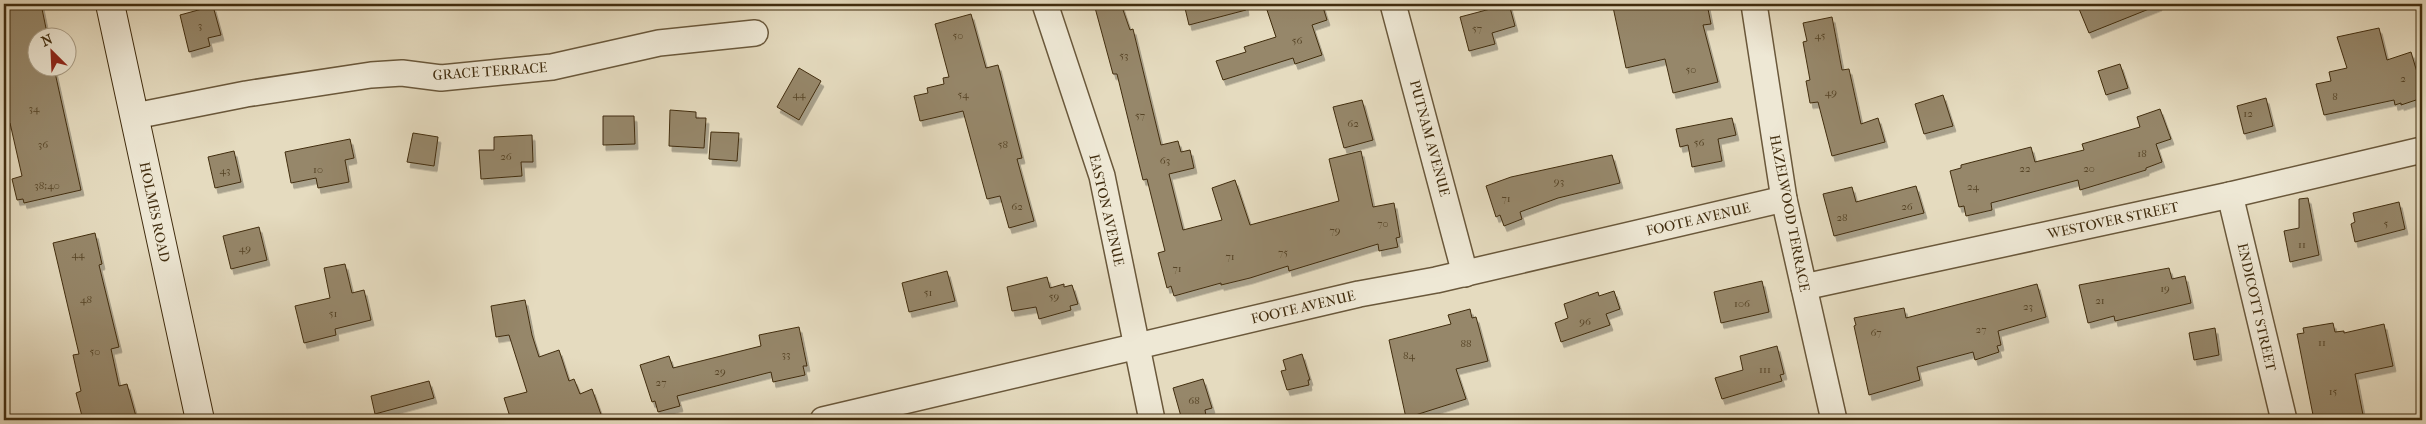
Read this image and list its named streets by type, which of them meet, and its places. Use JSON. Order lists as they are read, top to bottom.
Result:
{
  "streets": {
    "street": [
      "GRACE TERRACE",
      "PUTNAM AVENUE",
      "EASTON AVENUE",
      "HOLMES ROAD",
      "HAZELWOOD TERRACE",
      "FOOTE AVENUE",
      "WESTOVER STREET",
      "ENDICOTT STREET"
    ]
  },
  "crossings": [
    ["GRACE TERRACE", "HOLMES ROAD"],
    ["PUTNAM AVENUE", "FOOTE AVENUE"],
    ["EASTON AVENUE", "FOOTE AVENUE"],
    ["HAZELWOOD TERRACE", "FOOTE AVENUE"],
    ["HAZELWOOD TERRACE", "WESTOVER STREET"],
    ["WESTOVER STREET", "ENDICOTT STREET"]
  ],
  "house_numbers": [
    "3",
    "57",
    "50",
    "45",
    "56",
    "53",
    "50",
    "2",
    "49",
    "44",
    "54",
    "8",
    "34",
    "12",
    "57",
    "62",
    "56",
    "36",
    "58",
    "18",
    "26",
    "63",
    "22",
    "20",
    "10",
    "43",
    "93",
    "38;40",
    "24",
    "71",
    "62",
    "26",
    "28",
    "70",
    "5",
    "79",
    "11",
    "49",
    "75",
    "44",
    "71",
    "71",
    "19",
    "51",
    "59",
    "48",
    "21",
    "106",
    "23",
    "51",
    "96",
    "27",
    "67",
    "11",
    "88",
    "50",
    "33",
    "84",
    "111",
    "29",
    "27",
    "15",
    "68"
  ],
  "north": "top left"
}
